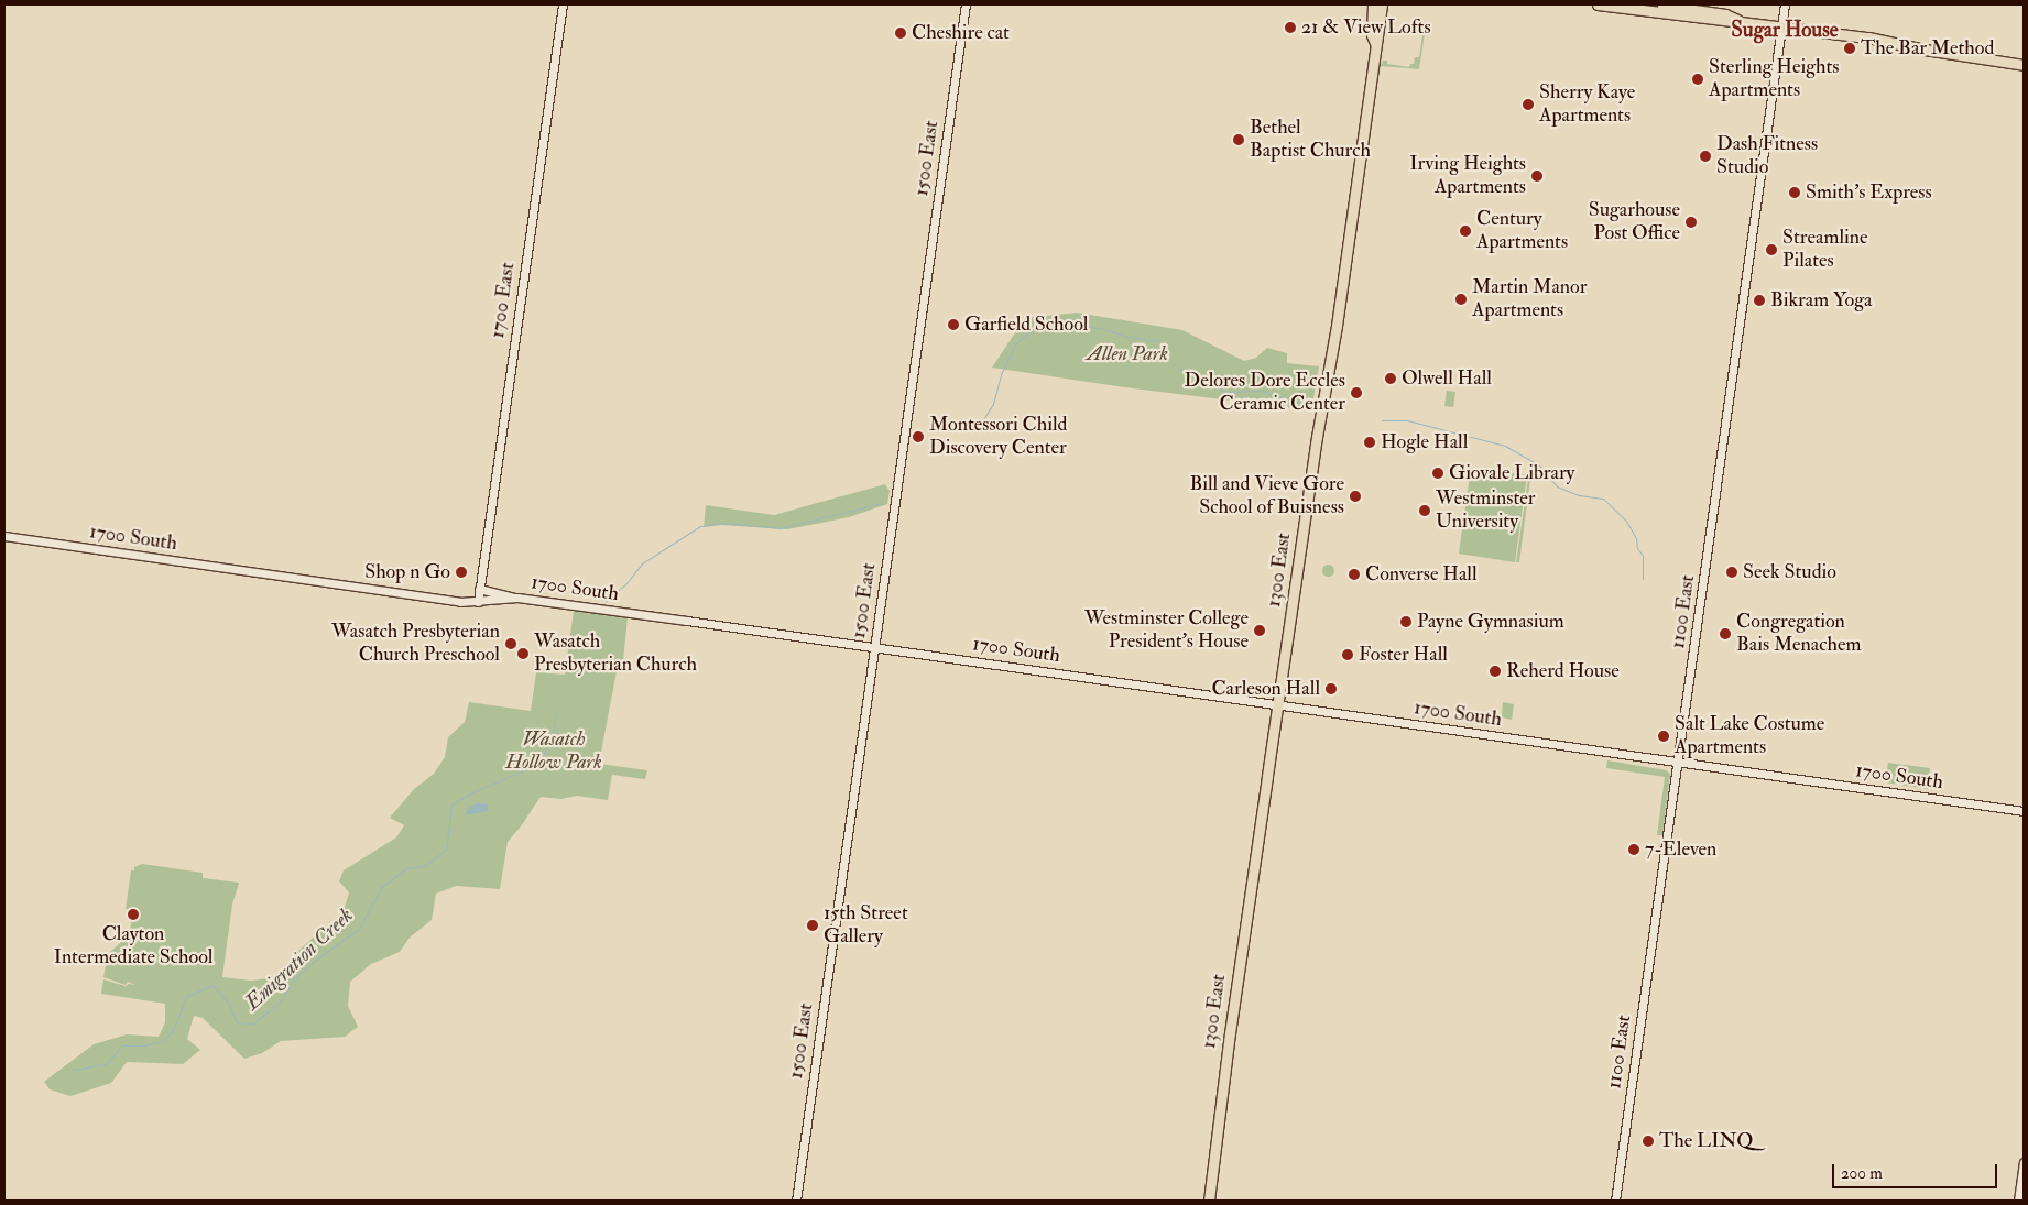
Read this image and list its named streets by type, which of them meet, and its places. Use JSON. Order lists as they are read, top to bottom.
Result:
{
  "streets": {
    "main road": ["1300 East"],
    "street": [
      "1500 East",
      "1700 East",
      "1700 South",
      "1100 East"
    ]
  },
  "crossings": [
    ["1500 East", "1700 South"],
    ["1700 East", "1700 South"],
    ["1700 South", "1300 East"],
    ["1700 South", "1100 East"]
  ],
  "districts": ["Sugar House"],
  "water": ["Emigration Creek"],
  "parks": ["Allen Park", "Wasatch Hollow Park"],
  "places": [
    "21 & View Lofts",
    "Cheshire cat",
    "The Bar Method",
    "Sterling Heights Apartments",
    "Sherry Kaye Apartments",
    "Bethel Baptist Church",
    "Dash Fitness Studio",
    "Irving Heights Apartments",
    "Smith's Express",
    "Sugarhouse Post Office",
    "Century Apartments",
    "Streamline Pilates",
    "Martin Manor Apartments",
    "Bikram Yoga",
    "Garfield School",
    "Olwell Hall",
    "Delores Dore Eccles Ceramic Center",
    "Montessori Child Discovery Center",
    "Hogle Hall",
    "Giovale Library",
    "Bill and Vieve Gore School of Buisness",
    "Westminster University",
    "Shop n Go",
    "Seek Studio",
    "Converse Hall",
    "Payne Gymnasium",
    "Westminster College President's House",
    "Congregation Bais Menachem",
    "Wasatch Presbyterian Church Preschool",
    "Wasatch Presbyterian Church",
    "Foster Hall",
    "Reherd House",
    "Carleson Hall",
    "Salt Lake Costume Apartments",
    "7-Eleven",
    "Clayton Intermediate School",
    "15th Street Gallery",
    "The LINQ"
  ],
  "scale_bar": "200 m"
}
